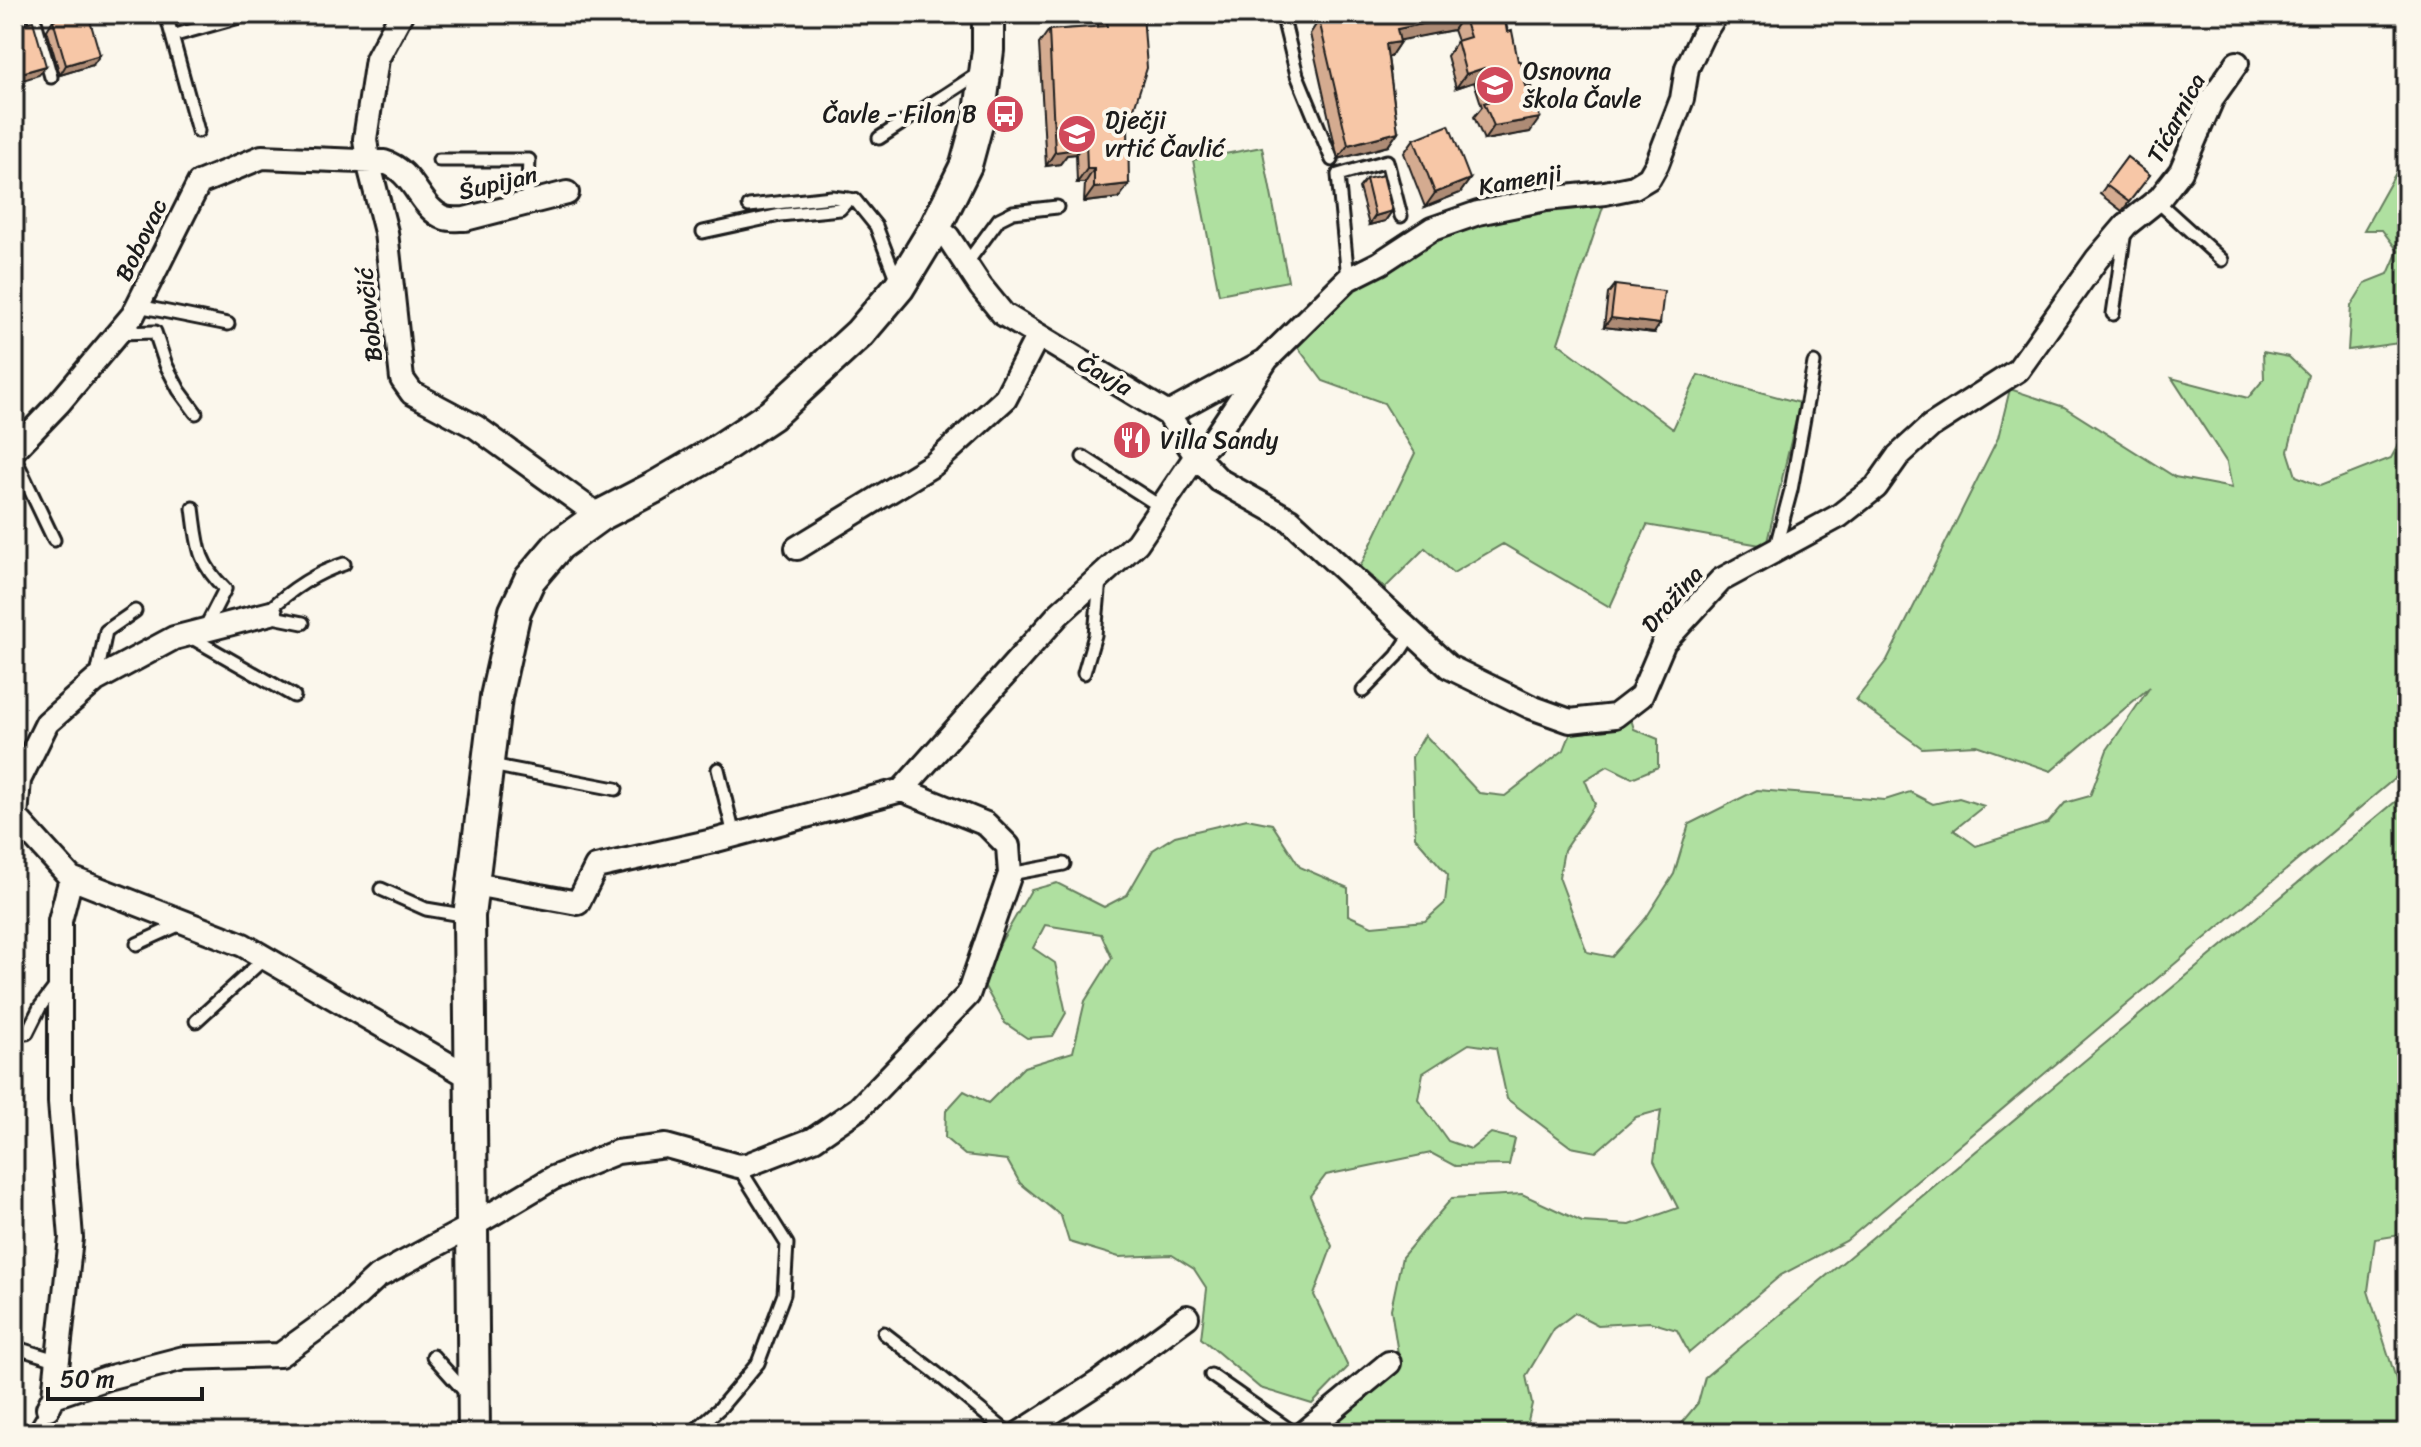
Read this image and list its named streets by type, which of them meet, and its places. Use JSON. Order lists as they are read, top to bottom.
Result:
{
  "streets": {
    "street": [
      "Tićarnica",
      "Kamenji",
      "Šupijan",
      "Bobovac",
      "Bobovčić",
      "Čavja",
      "Dražina"
    ]
  },
  "crossings": [
    ["Tićarnica", "Dražina"],
    ["Kamenji", "Čavja"],
    ["Kamenji", "Dražina"],
    ["Šupijan", "Bobovac"],
    ["Šupijan", "Bobovčić"],
    ["Bobovac", "Bobovčić"],
    ["Čavja", "Dražina"]
  ],
  "places": {
    "school or university": ["Osnovna škola Čavle", "Dječji vrtić Čavlić"],
    "bus stop": ["Čavle - Filon B"],
    "restaurant": ["Villa Sandy"]
  },
  "scale_bar": "50 m"
}
